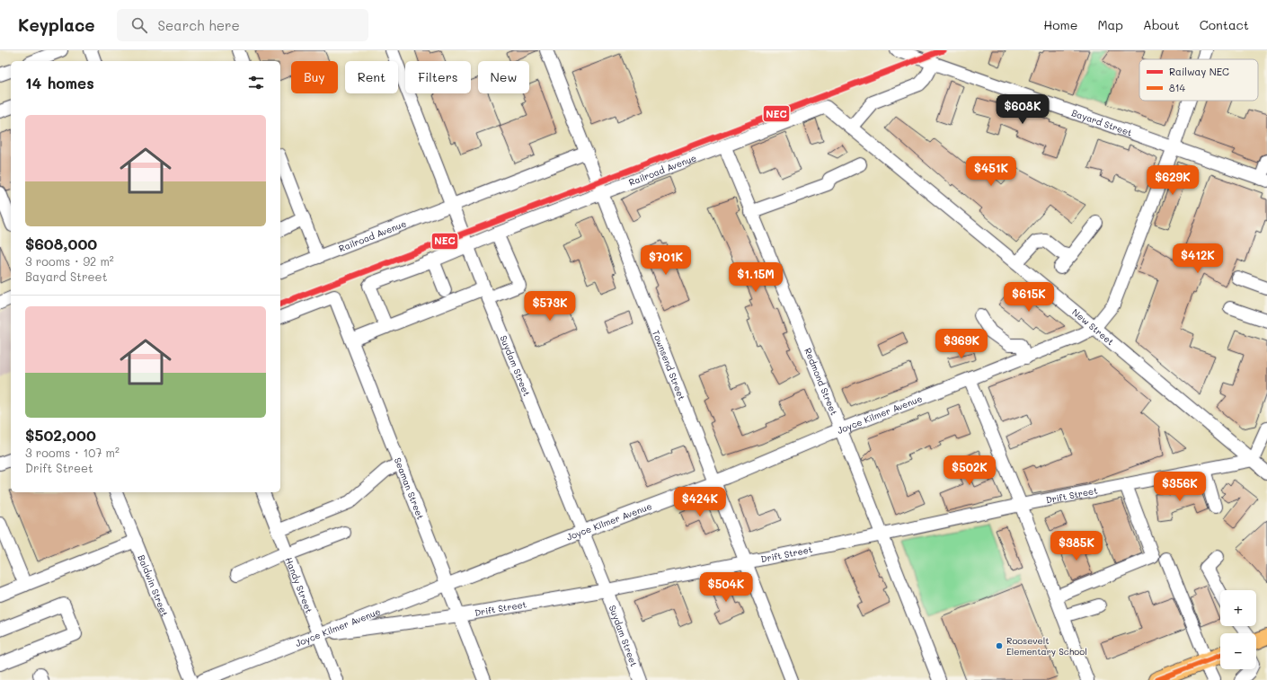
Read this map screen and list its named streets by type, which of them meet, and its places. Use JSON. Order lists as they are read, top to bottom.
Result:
{
  "streets": {
    "street": [
      "Bayard Street",
      "Railroad Avenue",
      "New Street",
      "Townsend Street",
      "Suydam Street",
      "Redmond Street",
      "Joyce Kilmer Avenue",
      "Seaman Street",
      "Drift Street",
      "Baldwin Street",
      "Handy Street"
    ]
  },
  "crossings": [
    ["Railroad Avenue", "New Street"],
    ["Railroad Avenue", "Townsend Street"],
    ["Railroad Avenue", "Suydam Street"],
    ["Railroad Avenue", "Redmond Street"],
    ["New Street", "Joyce Kilmer Avenue"],
    ["New Street", "Drift Street"],
    ["Townsend Street", "Joyce Kilmer Avenue"],
    ["Townsend Street", "Drift Street"],
    ["Suydam Street", "Joyce Kilmer Avenue"],
    ["Suydam Street", "Drift Street"],
    ["Redmond Street", "Joyce Kilmer Avenue"],
    ["Redmond Street", "Drift Street"],
    ["Joyce Kilmer Avenue", "Seaman Street"],
    ["Joyce Kilmer Avenue", "Drift Street"],
    ["Joyce Kilmer Avenue", "Handy Street"],
    ["Seaman Street", "Drift Street"],
    ["Drift Street", "Handy Street"]
  ],
  "places": ["Roosevelt Elementary School"],
  "lines": ["rail line NEC", "transit line 814"],
  "legend": ["Railway NEC", "814"],
  "page": {
    "header": "Keyplace",
    "search": "Search here",
    "nav": [
      "Home",
      "Map",
      "About",
      "Contact"
    ],
    "chip": [
      "Buy",
      "Rent",
      "Filters",
      "New"
    ],
    "heading": "14 homes",
    "price": [
      "$608K",
      "$451K",
      "$629K",
      "$412K",
      "$701K",
      "$1.15M",
      "$615K",
      "$573K",
      "$369K",
      "$502K",
      "$356K",
      "$424K",
      "$385K",
      "$504K"
    ],
    "list": [
      {
        "name": "$608,000",
        "note": "3 rooms · 92 m² · Bayard Street"
      },
      {
        "name": "$502,000",
        "note": "3 rooms · 107 m² · Drift Street"
      }
    ],
    "map_buttons": ["+", "−"]
  }
}
